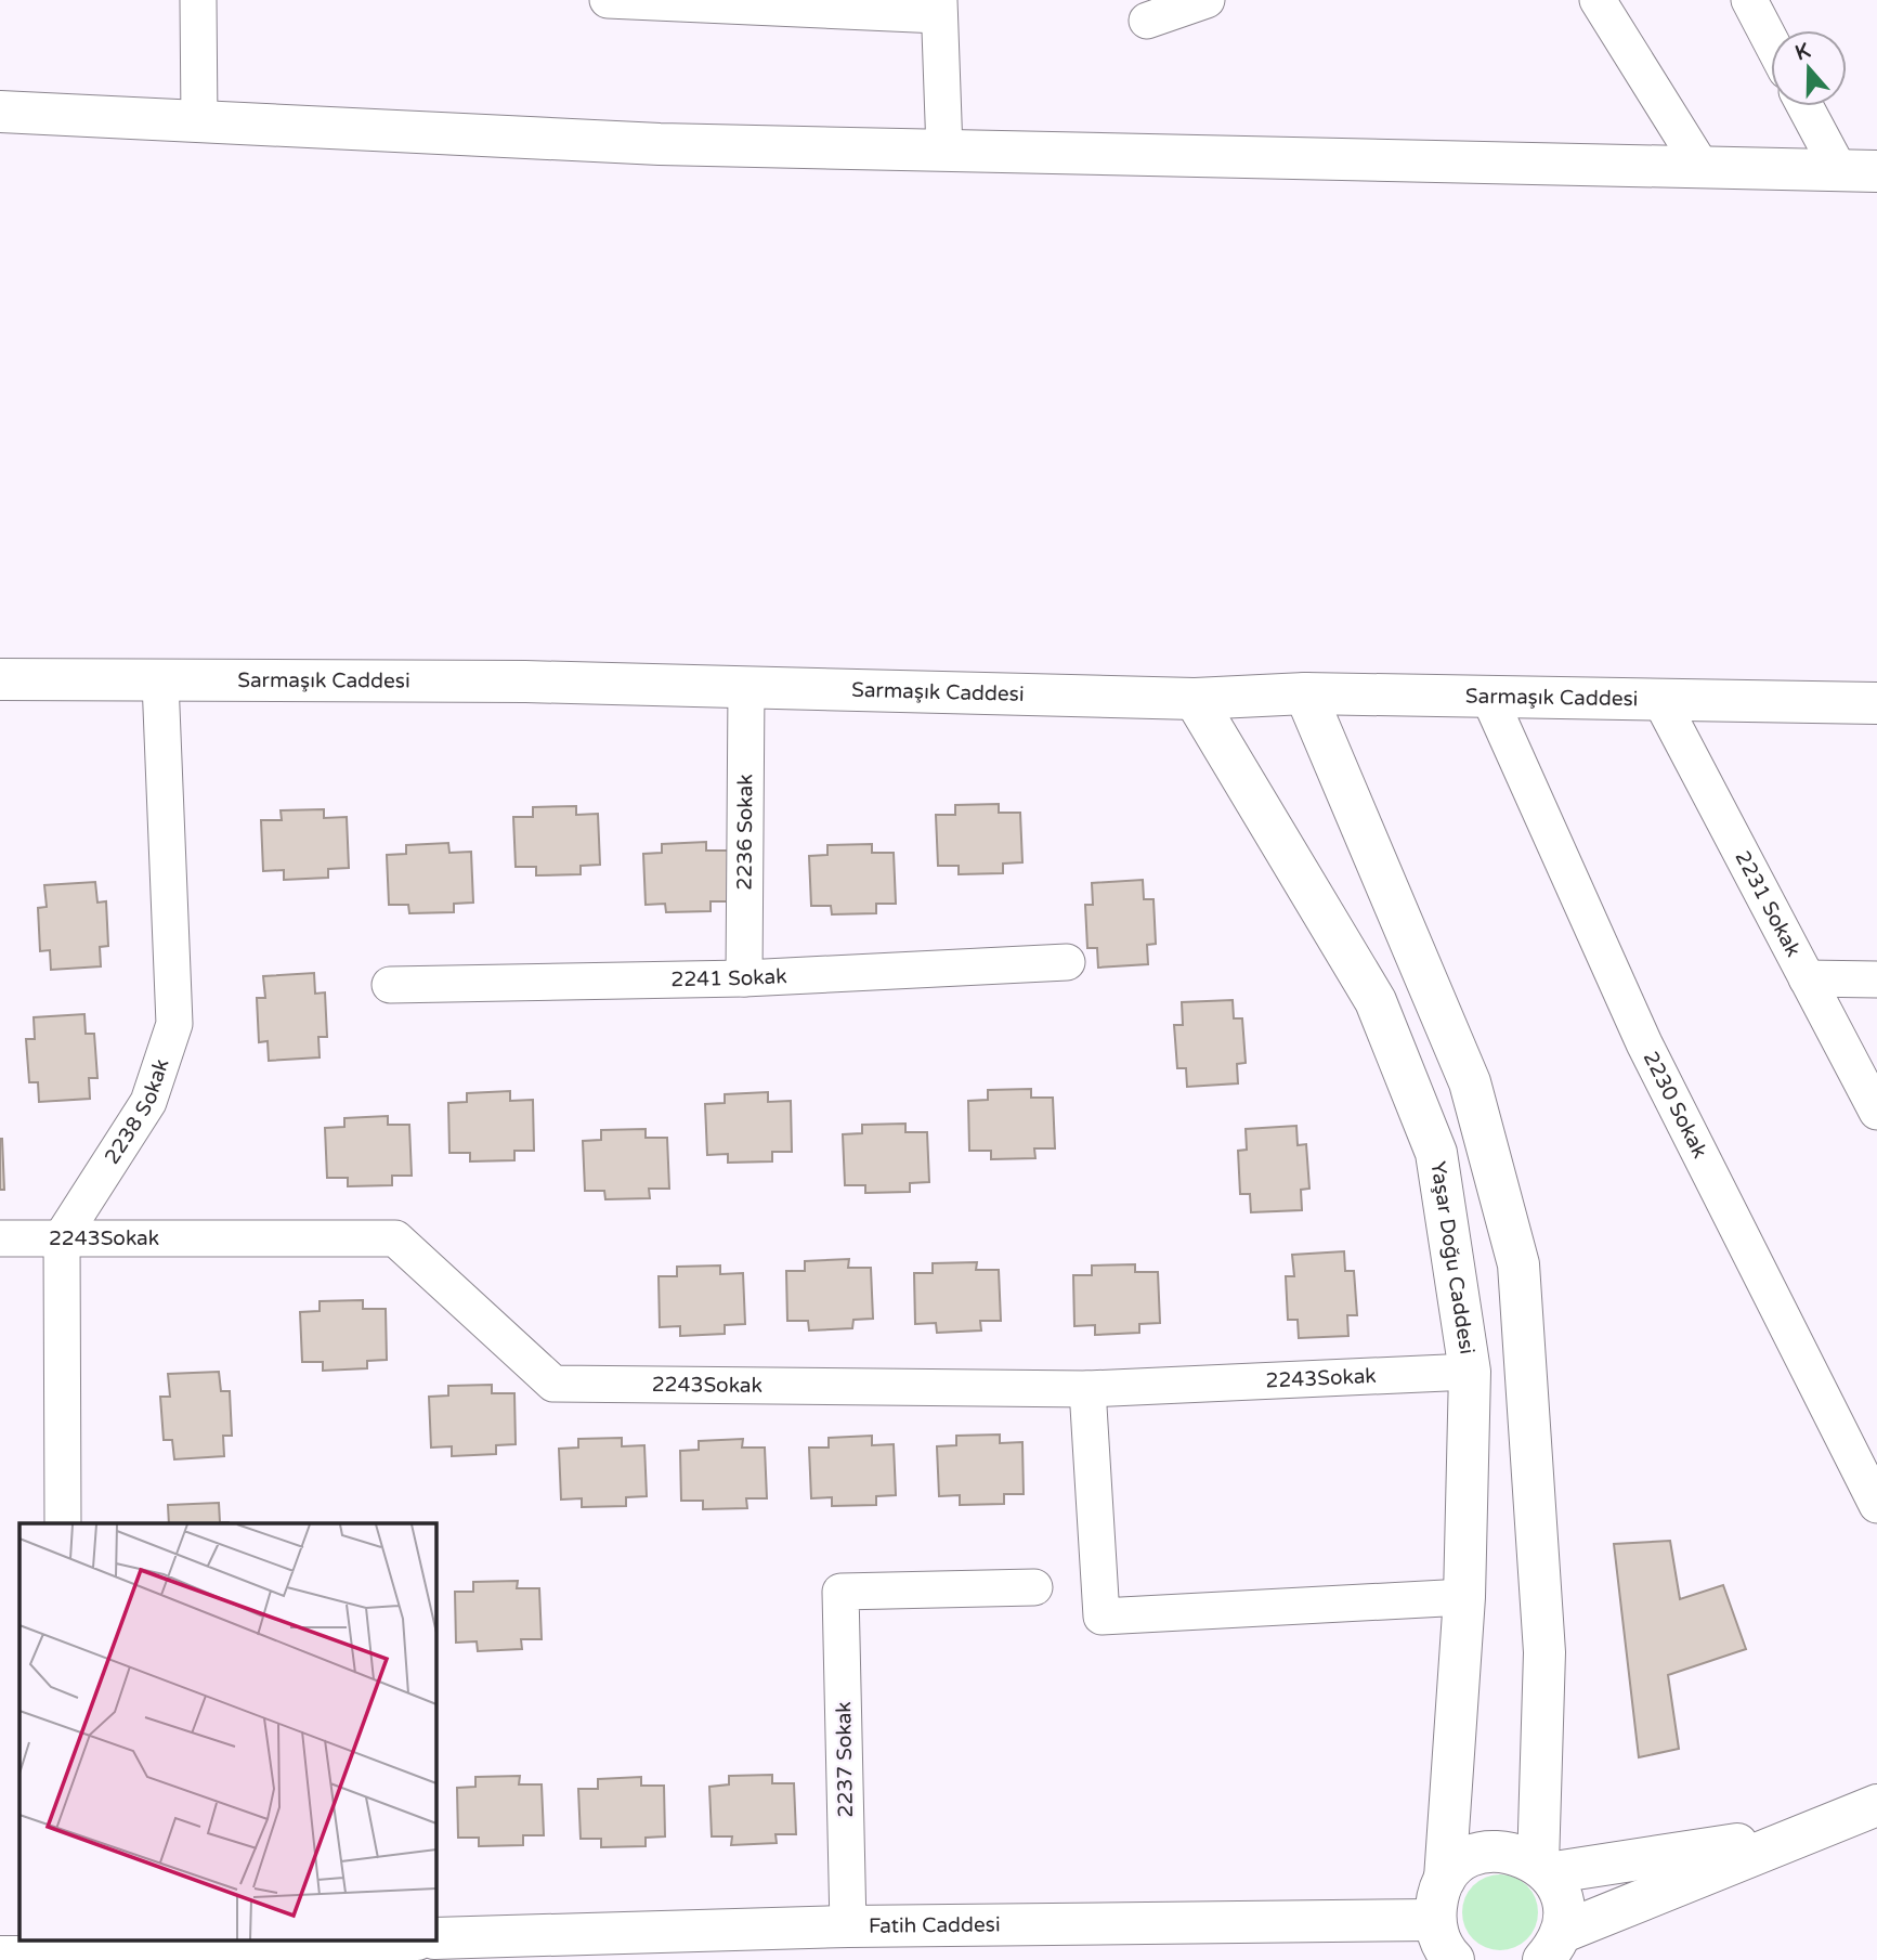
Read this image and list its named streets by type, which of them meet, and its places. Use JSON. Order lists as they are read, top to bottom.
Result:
{
  "streets": {
    "main road": ["Sarmaşık Caddesi", "Yaşar Doğu Caddesi", "Fatih Caddesi"],
    "street": [
      "2236 Sokak",
      "2231 Sokak",
      "2241 Sokak",
      "2230 Sokak",
      "2238 Sokak",
      "2243Sokak",
      "2237 Sokak"
    ]
  },
  "crossings": [
    ["Sarmaşık Caddesi", "2236 Sokak"],
    ["Sarmaşık Caddesi", "2231 Sokak"],
    ["Sarmaşık Caddesi", "2230 Sokak"],
    ["Sarmaşık Caddesi", "2238 Sokak"],
    ["Sarmaşık Caddesi", "Yaşar Doğu Caddesi"],
    ["2236 Sokak", "2241 Sokak"],
    ["2238 Sokak", "2243Sokak"],
    ["2243Sokak", "Yaşar Doğu Caddesi"],
    ["Yaşar Doğu Caddesi", "Fatih Caddesi"],
    ["2237 Sokak", "Fatih Caddesi"]
  ],
  "north": "top"
}
